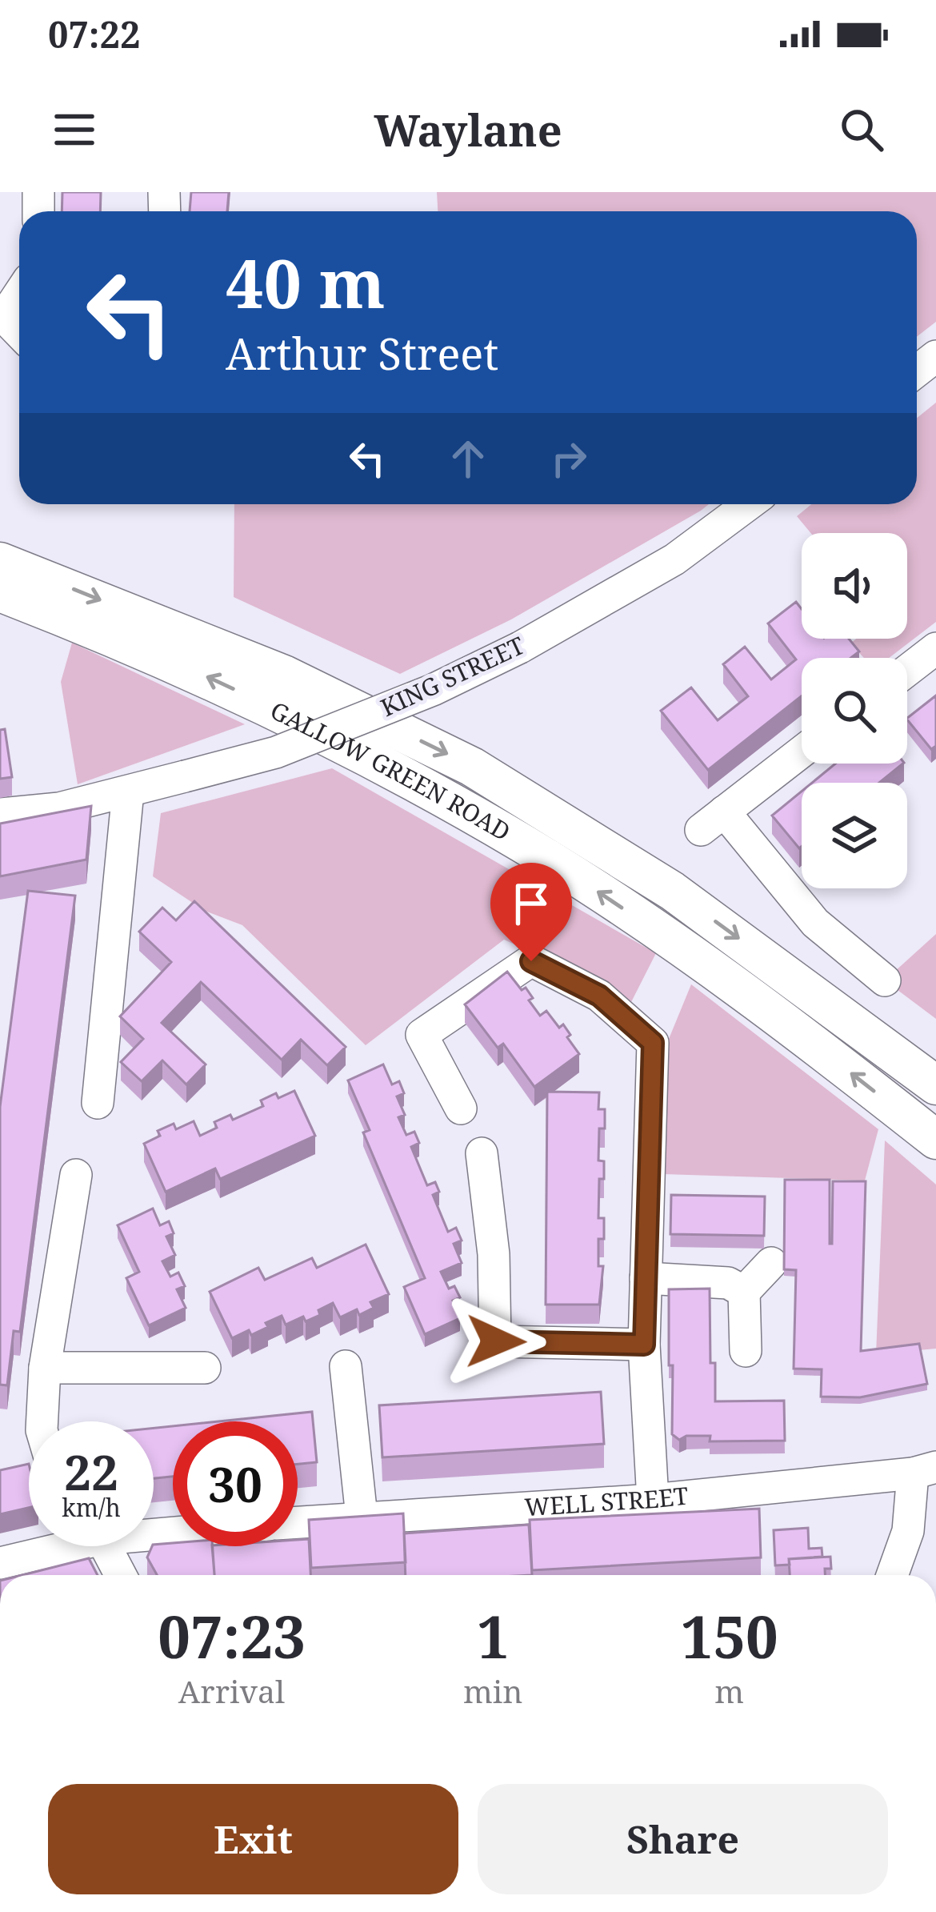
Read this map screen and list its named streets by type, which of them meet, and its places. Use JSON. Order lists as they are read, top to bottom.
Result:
{
  "streets": {
    "main road": ["GALLOW GREEN ROAD"],
    "street": ["KING STREET", "WELL STREET"]
  },
  "page": {
    "status": "07:22",
    "header": "Waylane",
    "turn": ["40 m", "Arthur Street"],
    "speed": "22 km/h",
    "limit": "30",
    "eta": [
      "07:23",
      "Arrival",
      "1",
      "min",
      "150",
      "m"
    ],
    "buttons": ["Exit", "Share"]
  }
}
